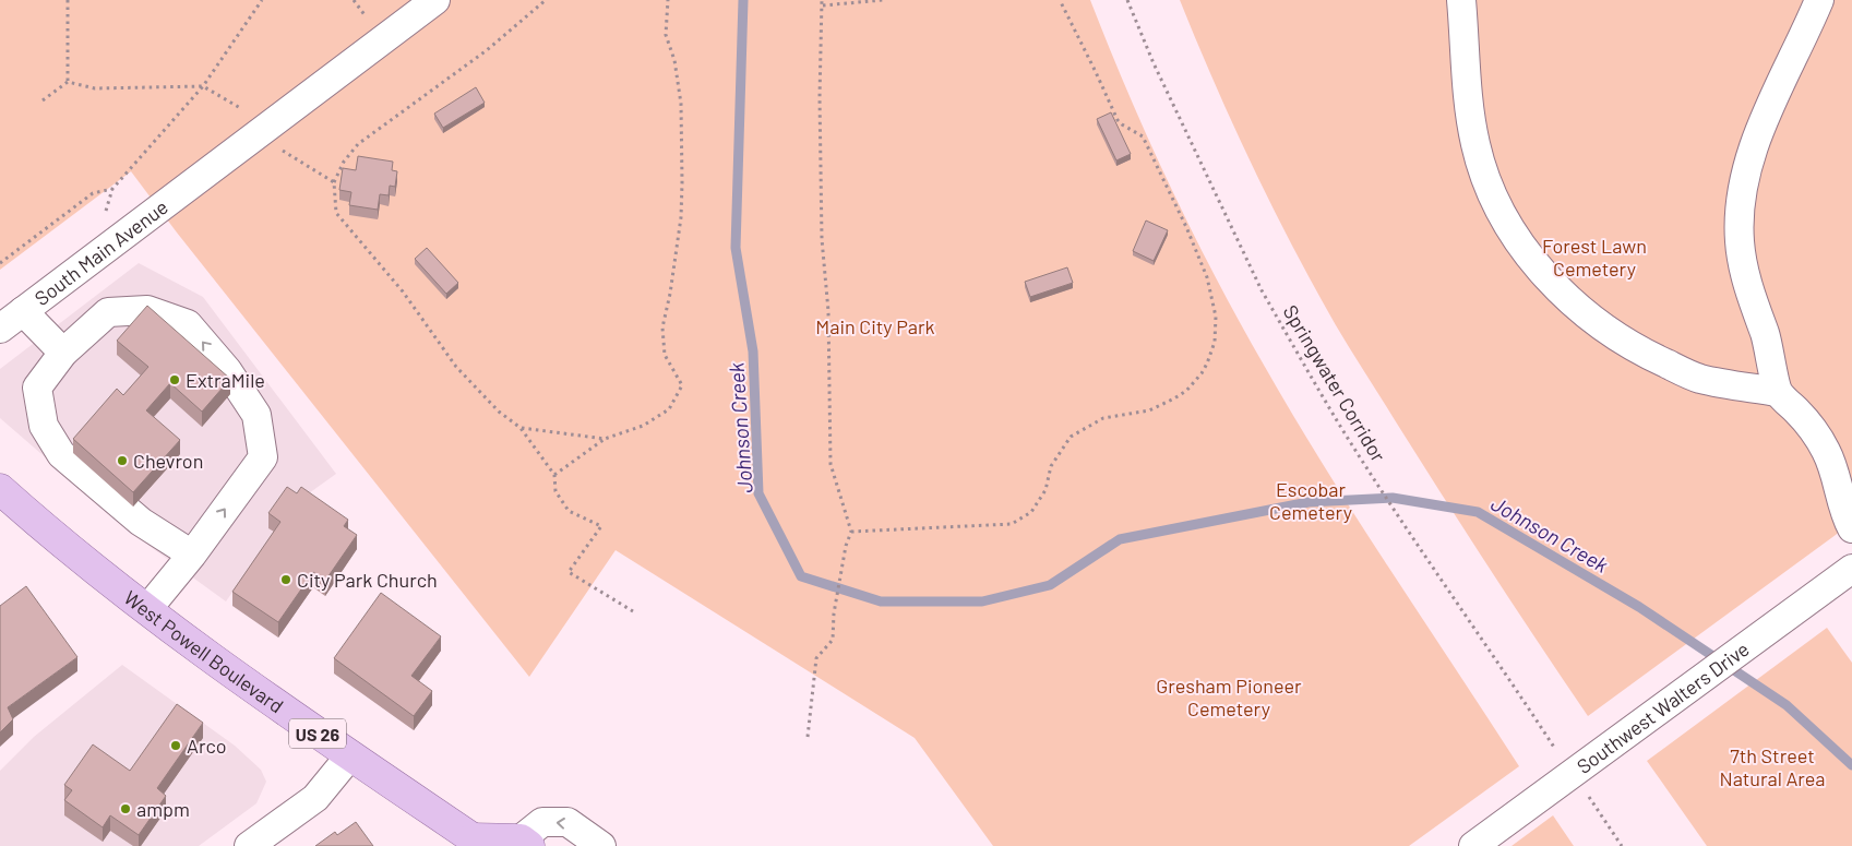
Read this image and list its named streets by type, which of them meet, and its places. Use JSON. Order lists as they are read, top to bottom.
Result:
{
  "streets": {
    "main road": ["West Powell Boulevard", "US 26"],
    "street": ["South Main Avenue", "Southwest Walters Drive"],
    "path": ["Springwater Corridor"]
  },
  "water": ["Johnson Creek"],
  "parks": [
    "Forest Lawn Cemetery",
    "Main City Park",
    "Escobar Cemetery",
    "Gresham Pioneer Cemetery",
    "7th Street Natural Area"
  ],
  "places": [
    "ExtraMile",
    "Chevron",
    "City Park Church",
    "Arco",
    "ampm"
  ]
}
